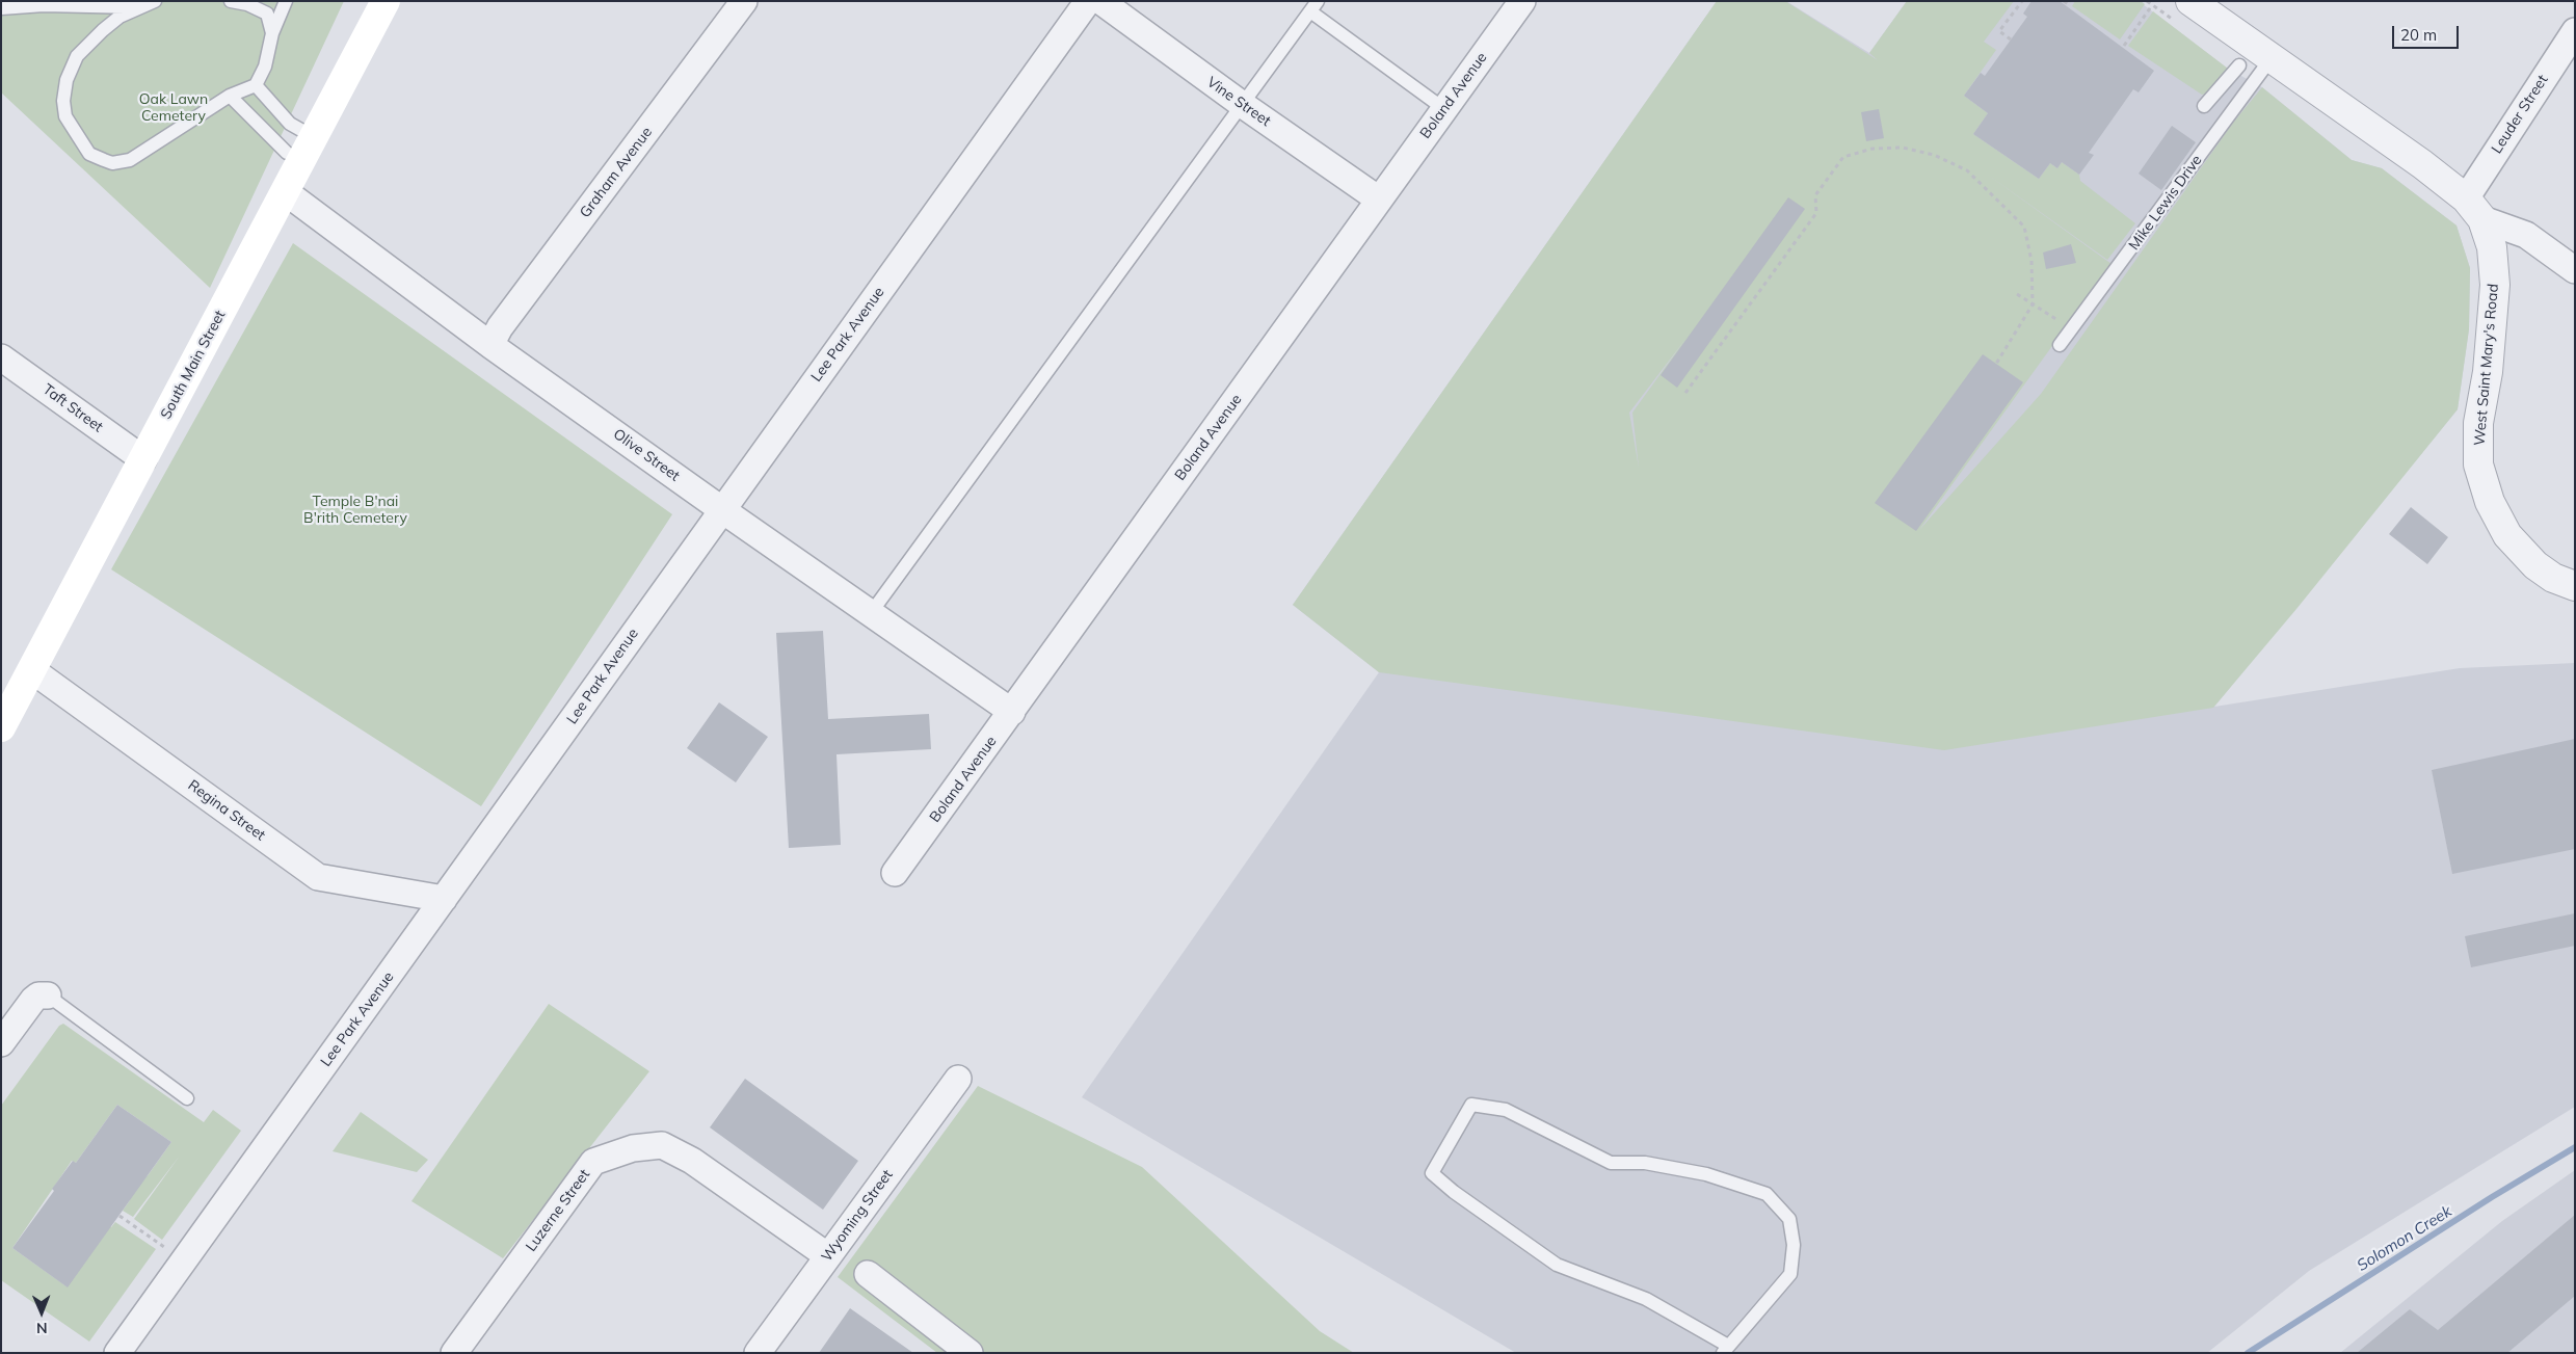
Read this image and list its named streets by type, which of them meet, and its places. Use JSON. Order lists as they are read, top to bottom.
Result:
{
  "streets": {
    "main road": ["South Main Street"],
    "street": [
      "Boland Avenue",
      "Vine Street",
      "Leuder Street",
      "Graham Avenue",
      "Lee Park Avenue",
      "West Saint Mary's Road",
      "Taft Street",
      "Olive Street",
      "Regina Street",
      "Luzerne Street",
      "Wyoming Street"
    ],
    "lane": ["Mike Lewis Drive"]
  },
  "crossings": [
    ["Boland Avenue", "Vine Street"],
    ["Boland Avenue", "Olive Street"],
    ["Leuder Street", "West Saint Mary's Road"],
    ["Graham Avenue", "Olive Street"],
    ["Lee Park Avenue", "Olive Street"],
    ["Lee Park Avenue", "Regina Street"],
    ["South Main Street", "Taft Street"],
    ["South Main Street", "Olive Street"],
    ["South Main Street", "Regina Street"],
    ["Luzerne Street", "Wyoming Street"]
  ],
  "water": ["Solomon Creek"],
  "parks": ["Oak Lawn Cemetery", "Temple B'nai B'rith Cemetery"],
  "scale_bar": "20 m",
  "north": "bottom"
}
